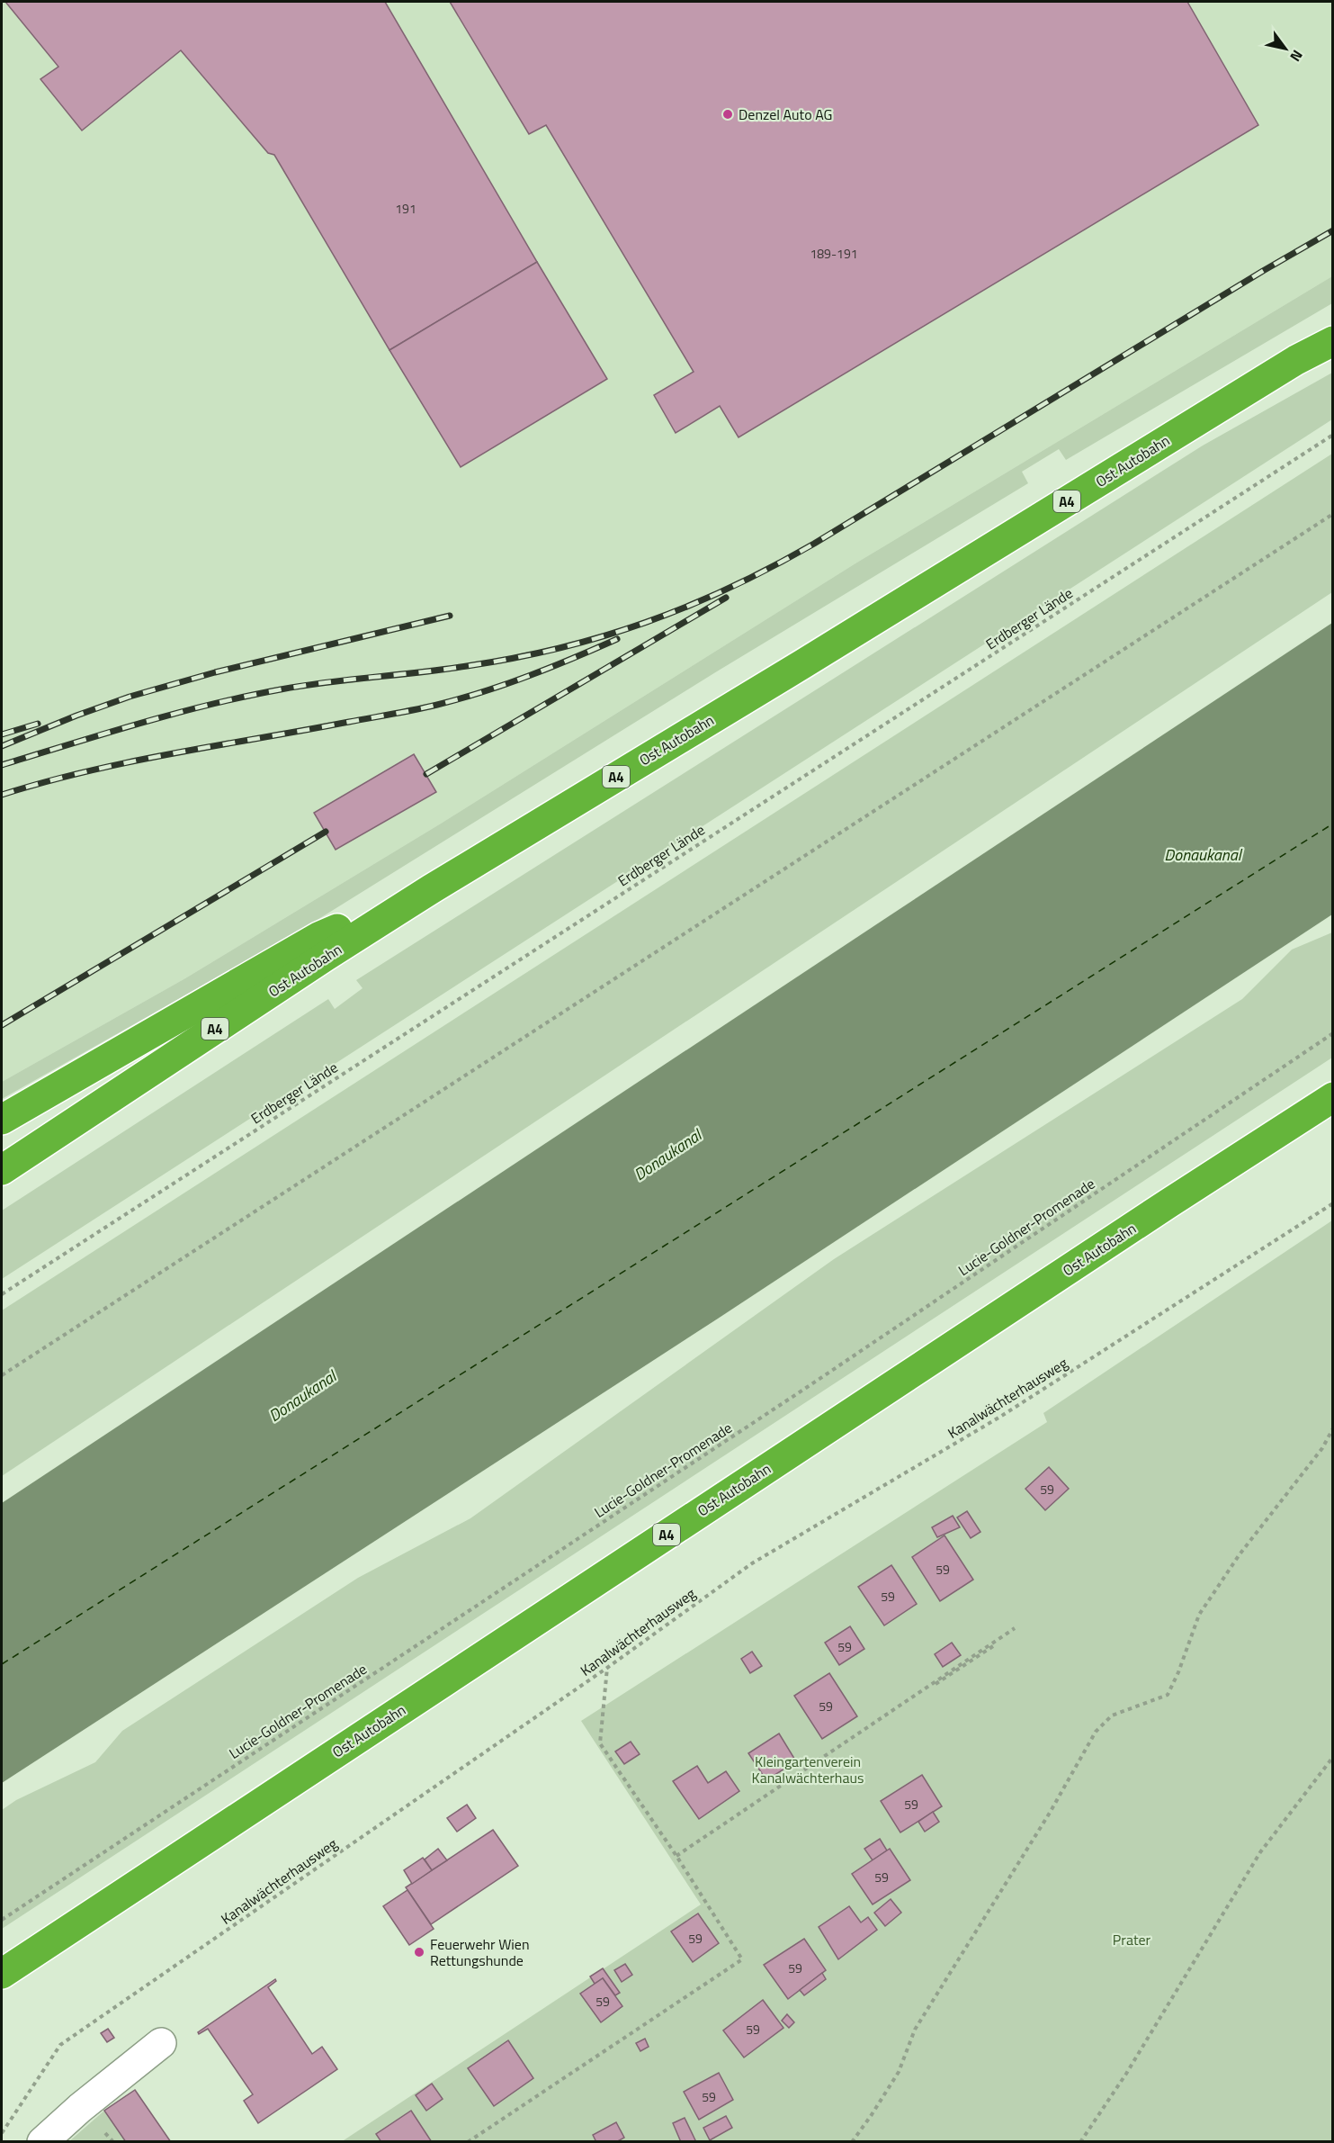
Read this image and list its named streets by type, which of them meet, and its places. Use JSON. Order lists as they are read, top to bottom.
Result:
{
  "streets": {
    "highway": ["Ost Autobahn", "A4"],
    "path": ["Erdberger Lände", "Lucie-Goldner-Promenade", "Kanalwächterhausweg"]
  },
  "water": ["Donaukanal"],
  "parks": ["Kleingartenverein Kanalwächterhaus", "Prater"],
  "places": ["Denzel Auto AG", "Feuerwehr Wien Rettungshunde"],
  "house_numbers": [
    "191",
    "189-191",
    "59",
    "59",
    "59",
    "59",
    "59",
    "59",
    "59",
    "59",
    "59",
    "59",
    "59",
    "59"
  ],
  "north": "bottom right"
}
